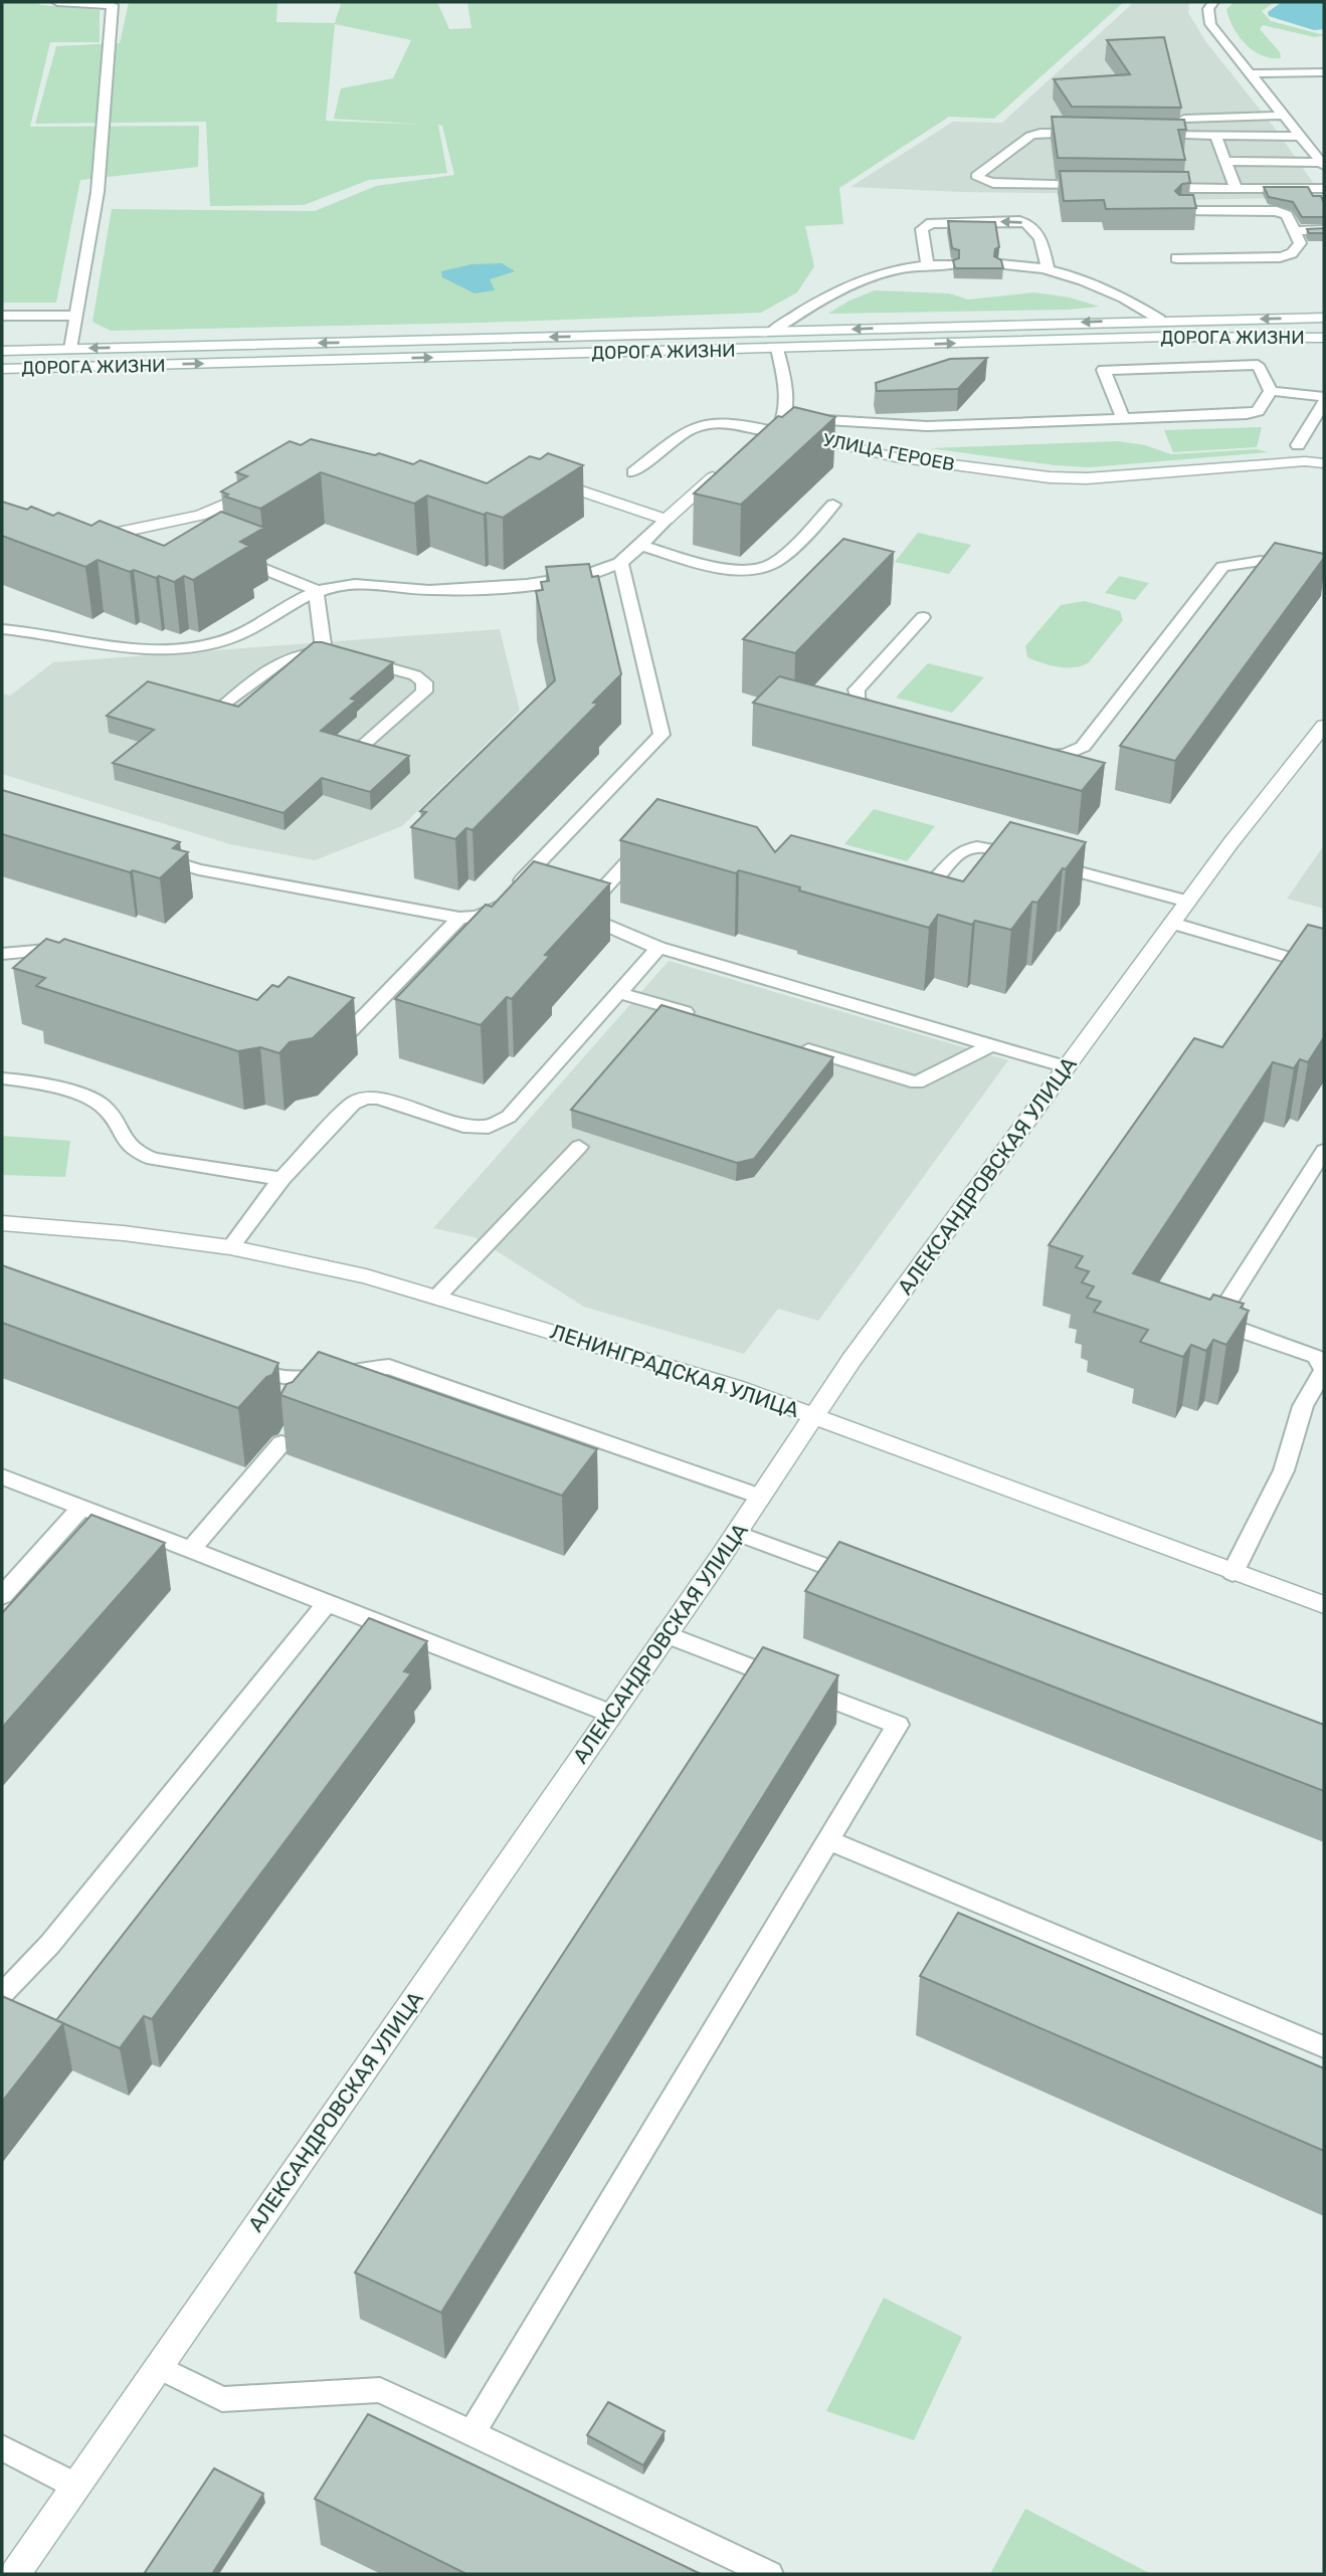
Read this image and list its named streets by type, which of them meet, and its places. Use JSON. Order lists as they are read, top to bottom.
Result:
{
  "streets": {
    "street": [
      "ДОРОГА ЖИЗНИ",
      "УЛИЦА ГЕРОЕВ",
      "АЛЕКСАНДРОВСКАЯ УЛИЦА",
      "ЛЕНИНГРАДСКАЯ УЛИЦА"
    ]
  },
  "crossings": [
    ["АЛЕКСАНДРОВСКАЯ УЛИЦА", "ЛЕНИНГРАДСКАЯ УЛИЦА"]
  ]
}
